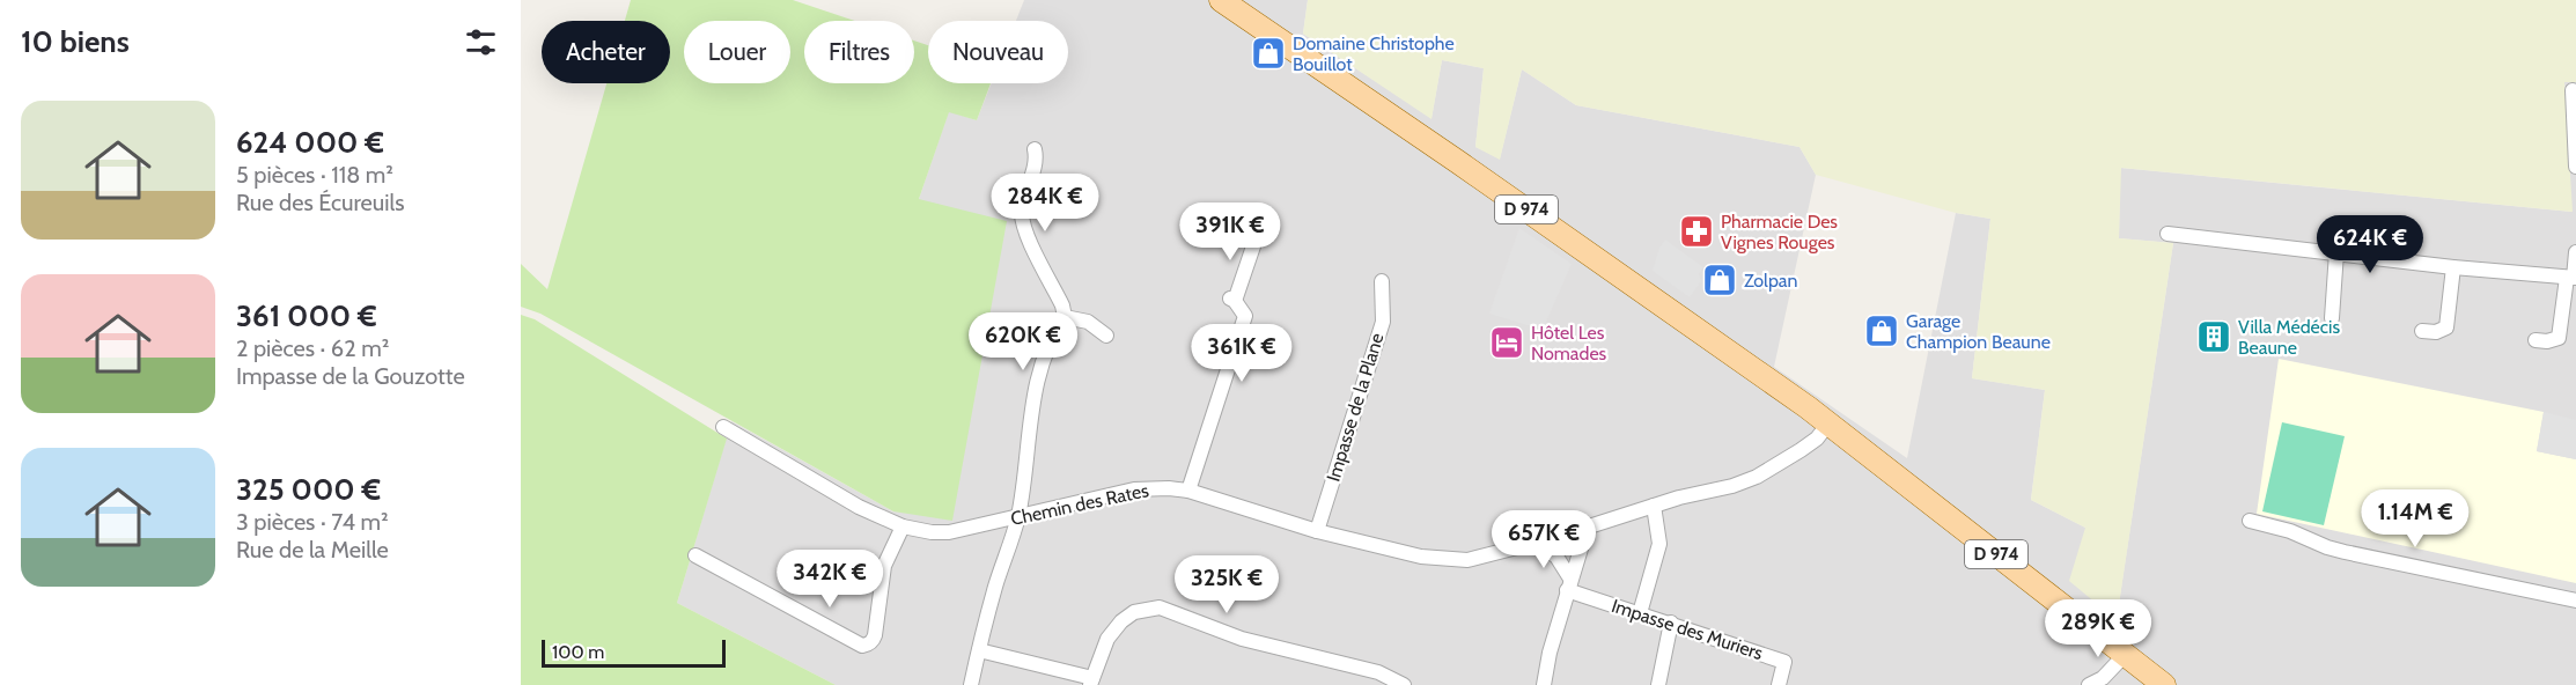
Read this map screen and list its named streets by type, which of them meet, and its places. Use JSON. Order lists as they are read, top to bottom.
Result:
{
  "streets": {
    "main road": ["D 974"],
    "street": ["Impasse de la Plane", "Chemin des Rates", "Impasse des Muriers"]
  },
  "crossings": [
    ["D 974", "Chemin des Rates"],
    ["Impasse de la Plane", "Chemin des Rates"]
  ],
  "places": {
    "shop": ["Domaine Christophe Bouillot", "Zolpan", "Garage Champion Beaune"],
    "pharmacy": ["Pharmacie Des Vignes Rouges"],
    "building": ["Villa Médécis Beaune"],
    "hotel": ["Hôtel Les Nomades"]
  },
  "scale_bar": "100 m",
  "page": {
    "heading": "10 biens",
    "chip": [
      "Acheter",
      "Louer",
      "Filtres",
      "Nouveau"
    ],
    "list": [
      {
        "name": "624 000 €",
        "note": "5 pièces · 118 m² · Rue des Écureuils"
      },
      {
        "name": "361 000 €",
        "note": "2 pièces · 62 m² · Impasse de la Gouzotte"
      },
      {
        "name": "325 000 €",
        "note": "3 pièces · 74 m² · Rue de la Meille"
      }
    ],
    "price": [
      "284K €",
      "391K €",
      "624K €",
      "620K €",
      "361K €",
      "1.14M €",
      "657K €",
      "342K €",
      "325K €",
      "289K €"
    ],
    "scale": "100 m"
  }
}
